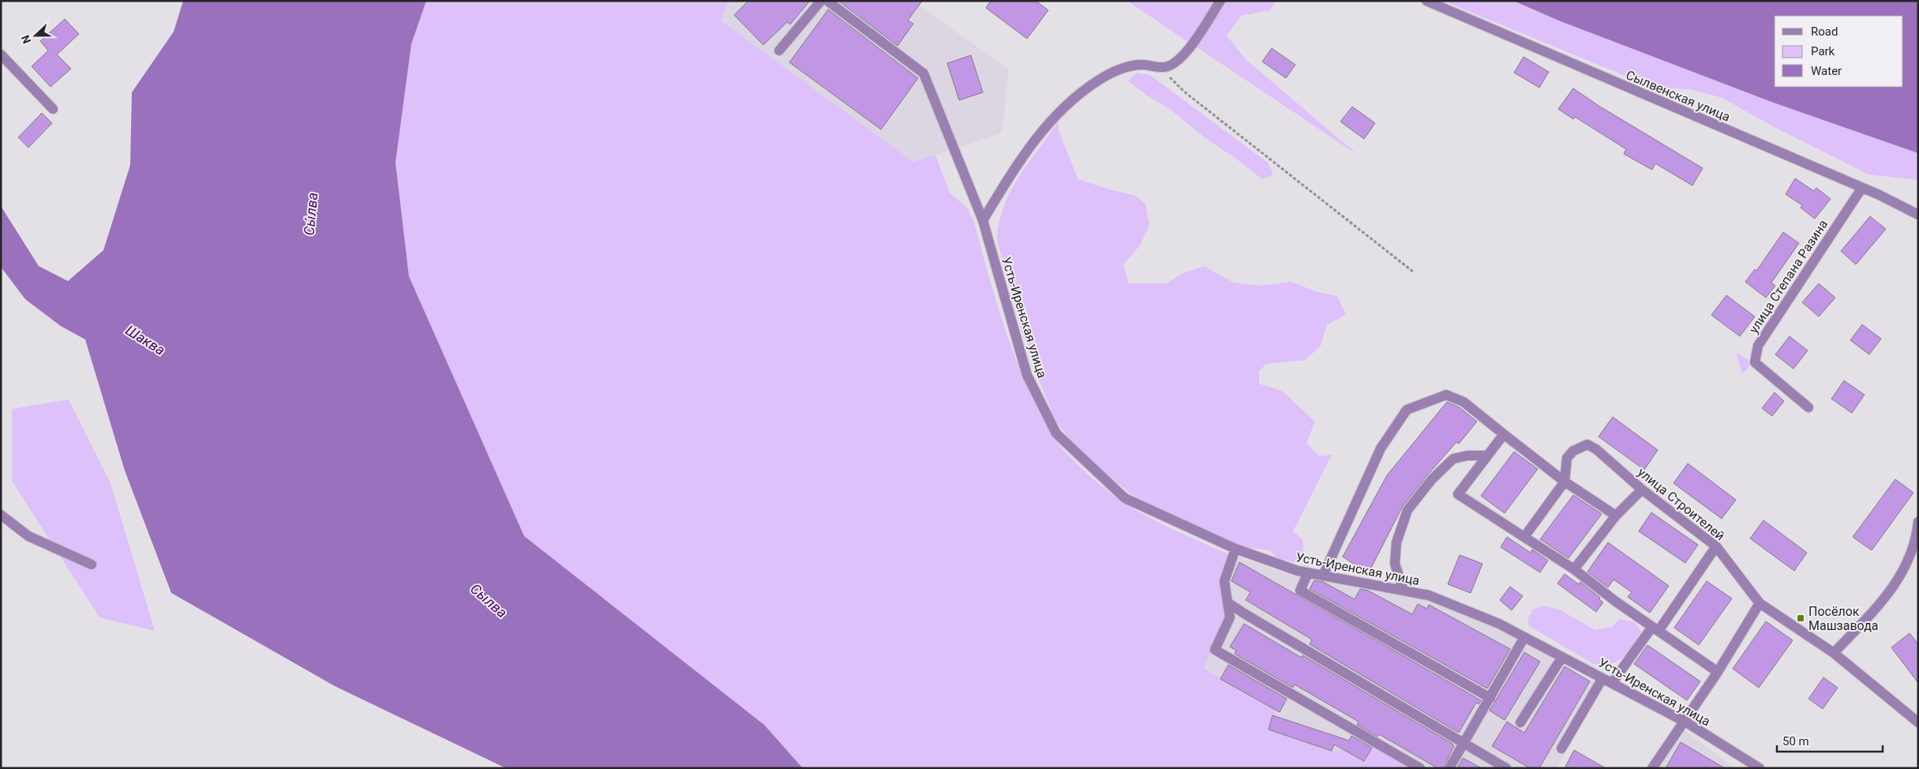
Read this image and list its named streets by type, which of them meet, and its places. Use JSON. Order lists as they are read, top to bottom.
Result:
{
  "streets": {
    "street": [
      "Сылвенская улица",
      "улица Степана Разина",
      "Усть-Иренская улица",
      "улица Строителей"
    ]
  },
  "crossings": [
    ["Сылвенская улица", "улица Степана Разина"]
  ],
  "water": ["Сы́лва", "Шаква", "Сылва"],
  "places": {
    "transit": ["Посёлок Машзавода"]
  },
  "legend": ["Road", "Park", "Water"],
  "scale_bar": "50 m",
  "north": "left"
}
